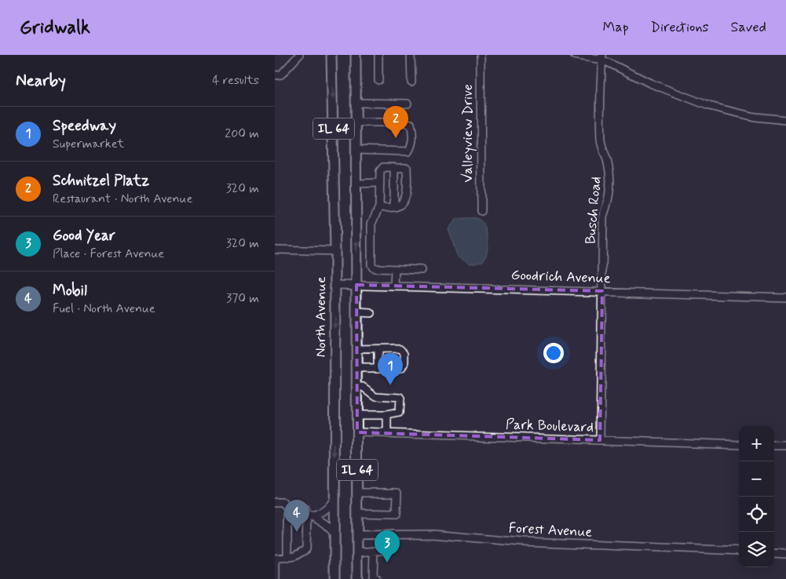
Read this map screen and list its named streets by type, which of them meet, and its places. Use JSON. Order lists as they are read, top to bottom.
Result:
{
  "streets": {
    "main road": ["IL 64", "North Avenue"],
    "street": [
      "Valleyview Drive",
      "Busch Road",
      "Goodrich Avenue",
      "Park Boulevard",
      "Forest Avenue"
    ]
  },
  "crossings": [
    ["IL 64", "Goodrich Avenue"],
    ["IL 64", "Park Boulevard"],
    ["IL 64", "Forest Avenue"],
    ["Busch Road", "Goodrich Avenue"],
    ["Busch Road", "Park Boulevard"],
    ["Goodrich Avenue", "North Avenue"]
  ],
  "page": {
    "header": "Gridwalk",
    "nav": ["Map", "Directions", "Saved"],
    "heading": ["Nearby", "4 results"],
    "list": [
      {
        "mark": "1",
        "name": "Speedway",
        "note": "Supermarket",
        "value": "200 m"
      },
      {
        "mark": "2",
        "name": "Schnitzel Platz",
        "note": "Restaurant · North Avenue",
        "value": "320 m"
      },
      {
        "mark": "3",
        "name": "Good Year",
        "note": "Place · Forest Avenue",
        "value": "320 m"
      },
      {
        "mark": "4",
        "name": "Mobil",
        "note": "Fuel · North Avenue",
        "value": "370 m"
      }
    ],
    "pins": [
      "2",
      "1",
      "4",
      "3"
    ],
    "map_buttons": ["+", "−"]
  }
}
